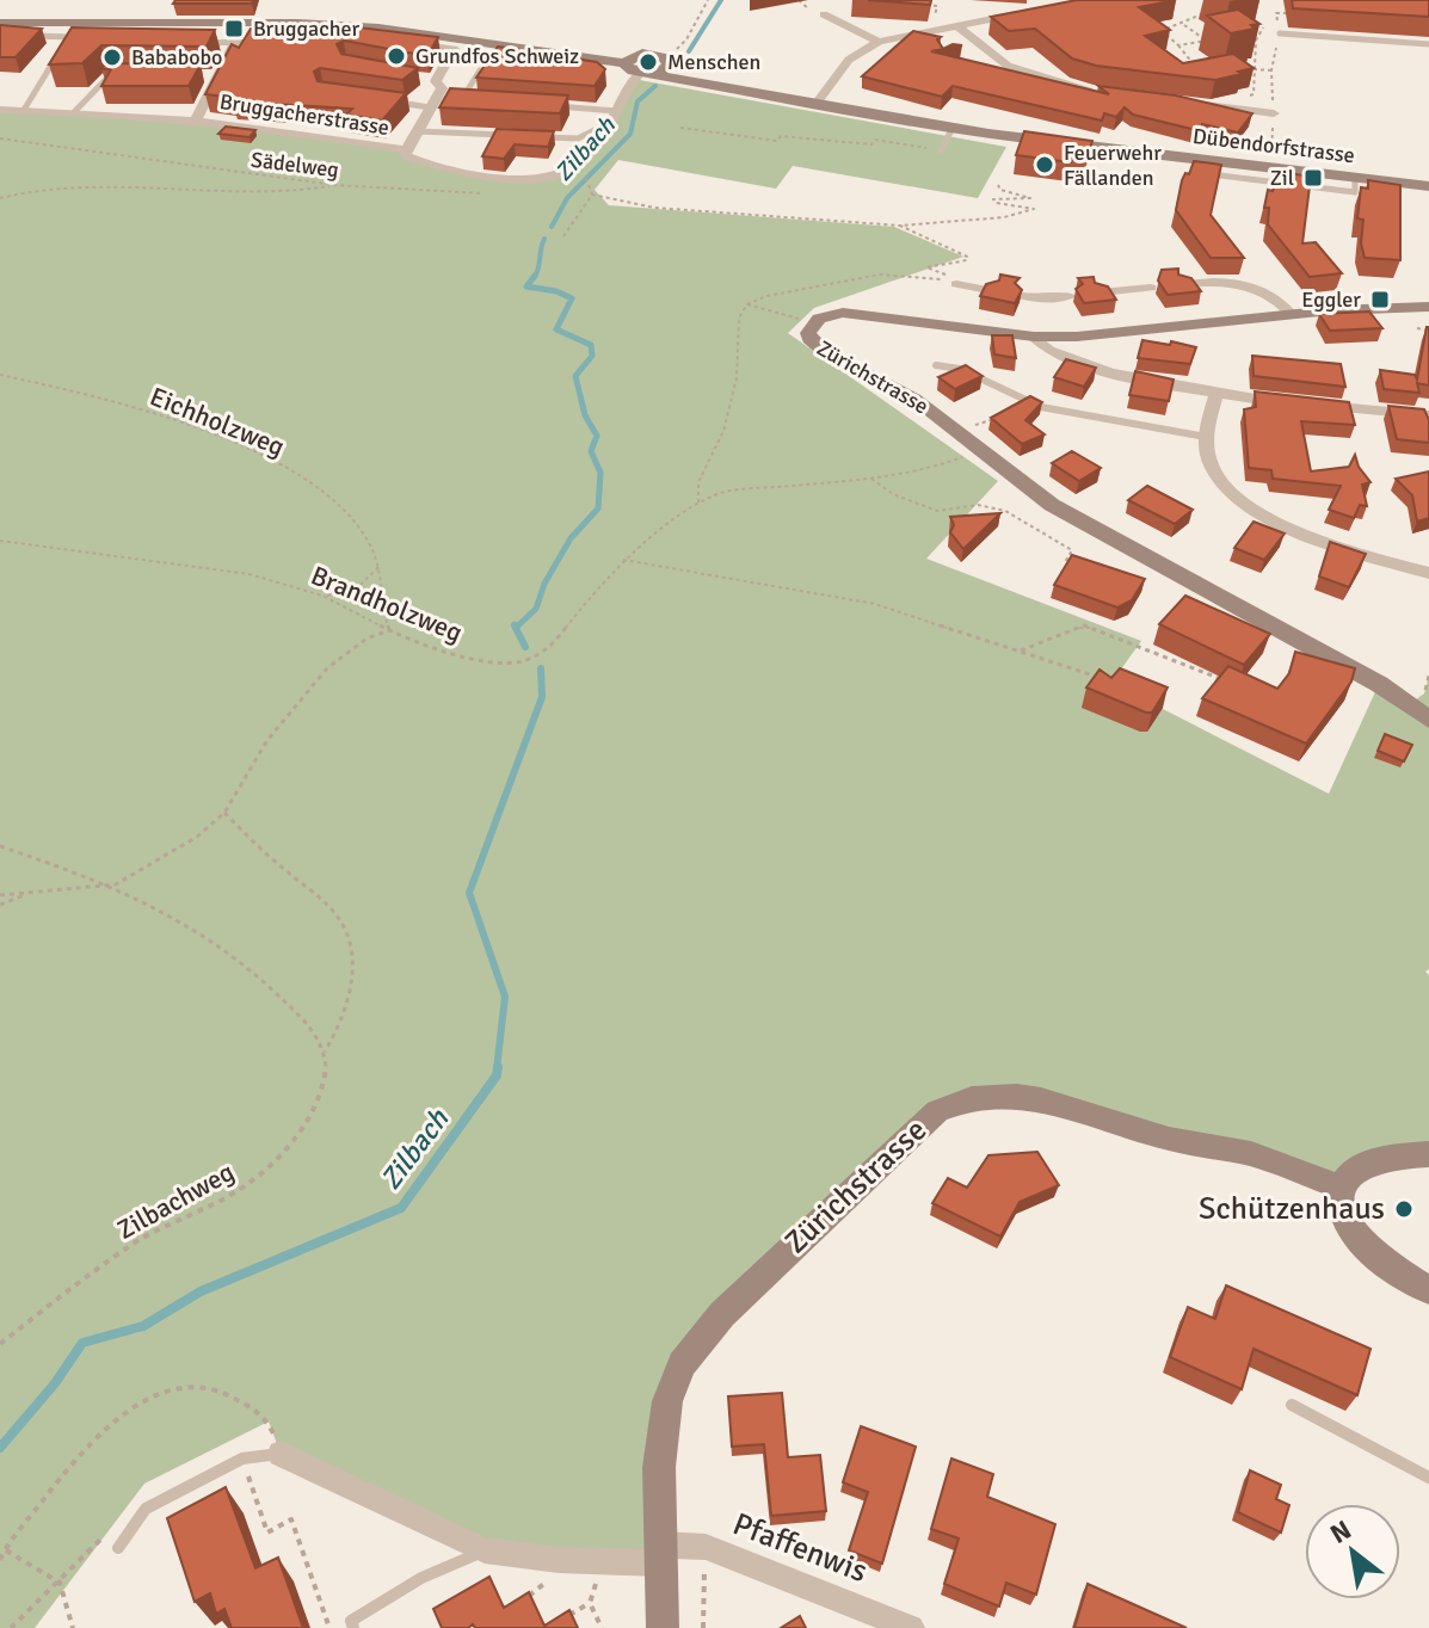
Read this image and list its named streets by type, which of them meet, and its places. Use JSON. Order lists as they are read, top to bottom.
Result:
{
  "streets": {
    "main road": ["Dübendorfstrasse", "Zürichstrasse"],
    "street": ["Bruggacherstrasse", "Pfaffenwis"],
    "path": [
      "Sädelweg",
      "Eichholzweg",
      "Brandholzweg",
      "Zilbachweg"
    ]
  },
  "crossings": [
    ["Bruggacherstrasse", "Dübendorfstrasse"],
    ["Zürichstrasse", "Brandholzweg"],
    ["Zürichstrasse", "Pfaffenwis"],
    ["Eichholzweg", "Brandholzweg"]
  ],
  "water": ["Zilbach"],
  "places": {
    "transit": ["Bruggacher", "Zil", "Eggler"],
    "other": [
      "Grundfos Schweiz",
      "Bababobo",
      "Menschen",
      "Feuerwehr Fällanden",
      "Schützenhaus"
    ]
  },
  "north": "top left"
}
